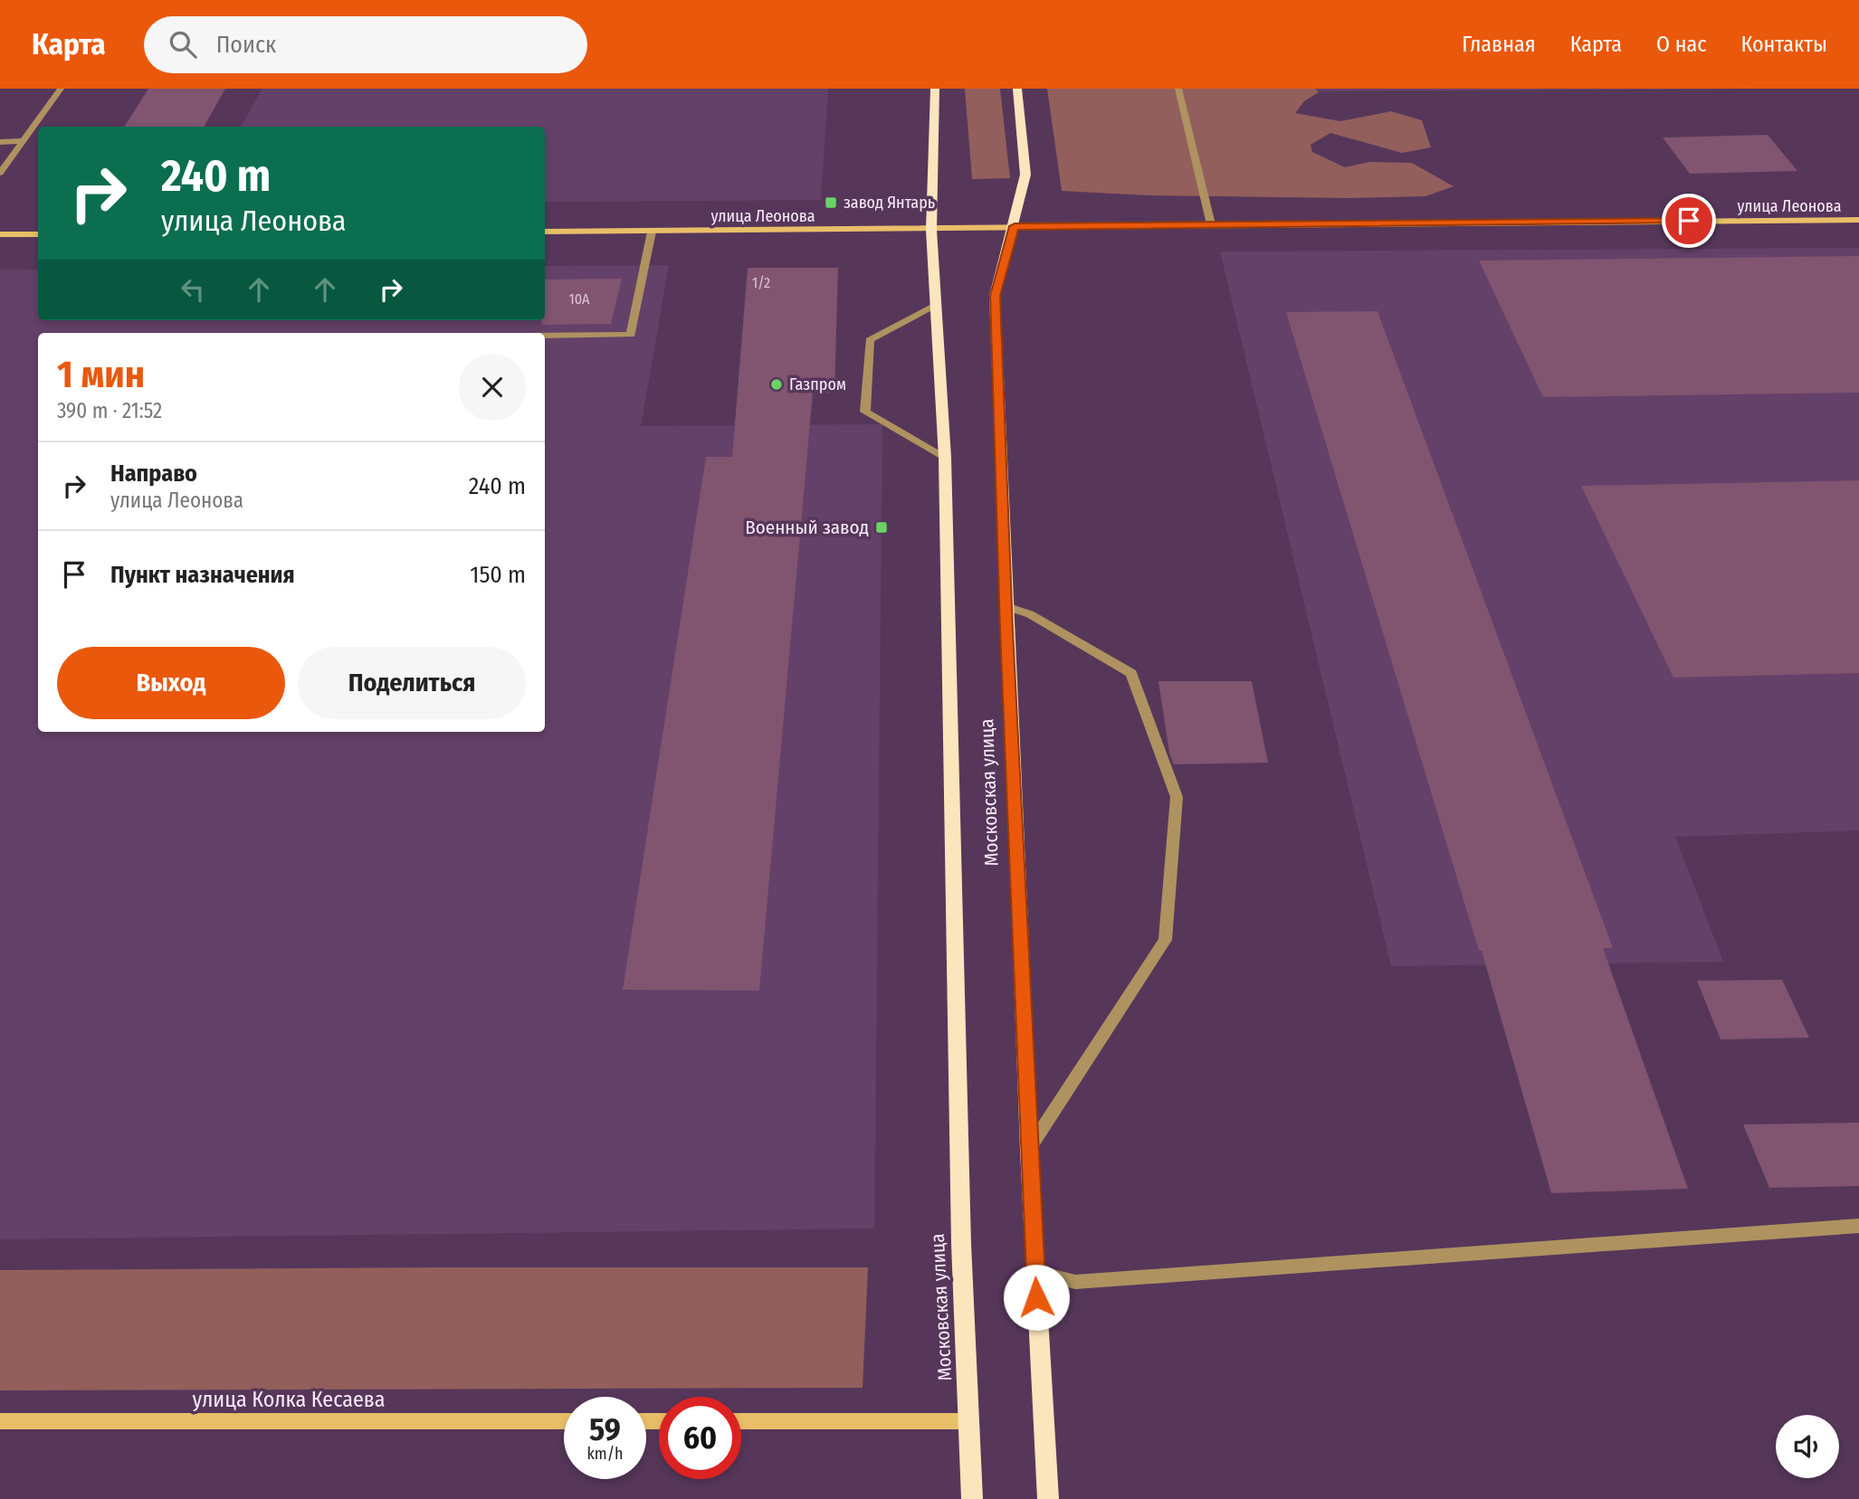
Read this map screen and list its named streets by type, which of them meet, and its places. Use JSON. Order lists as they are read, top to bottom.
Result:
{
  "streets": {
    "main road": ["Московская улица"],
    "street": ["улица Леонова", "улица Колка Кесаева"]
  },
  "crossings": [
    ["улица Леонова", "Московская улица"]
  ],
  "places": {
    "transit": ["завод Янтарь", "Военный завод"],
    "other": ["Газпром"]
  },
  "house_numbers": ["1/2", "10А"],
  "page": {
    "header": "Карта",
    "search": "Поиск",
    "nav": [
      "Главная",
      "Карта",
      "О нас",
      "Контакты"
    ],
    "turn": ["240 m", "улица Леонова"],
    "heading": ["1 мин", "390 m · 21:52"],
    "list": [
      {
        "name": "Направо",
        "note": "улица Леонова",
        "value": "240 m"
      },
      {
        "name": "Пункт назначения",
        "value": "150 m"
      }
    ],
    "buttons": ["Выход", "Поделиться"],
    "speed": "59 km/h",
    "limit": "60"
  }
}
